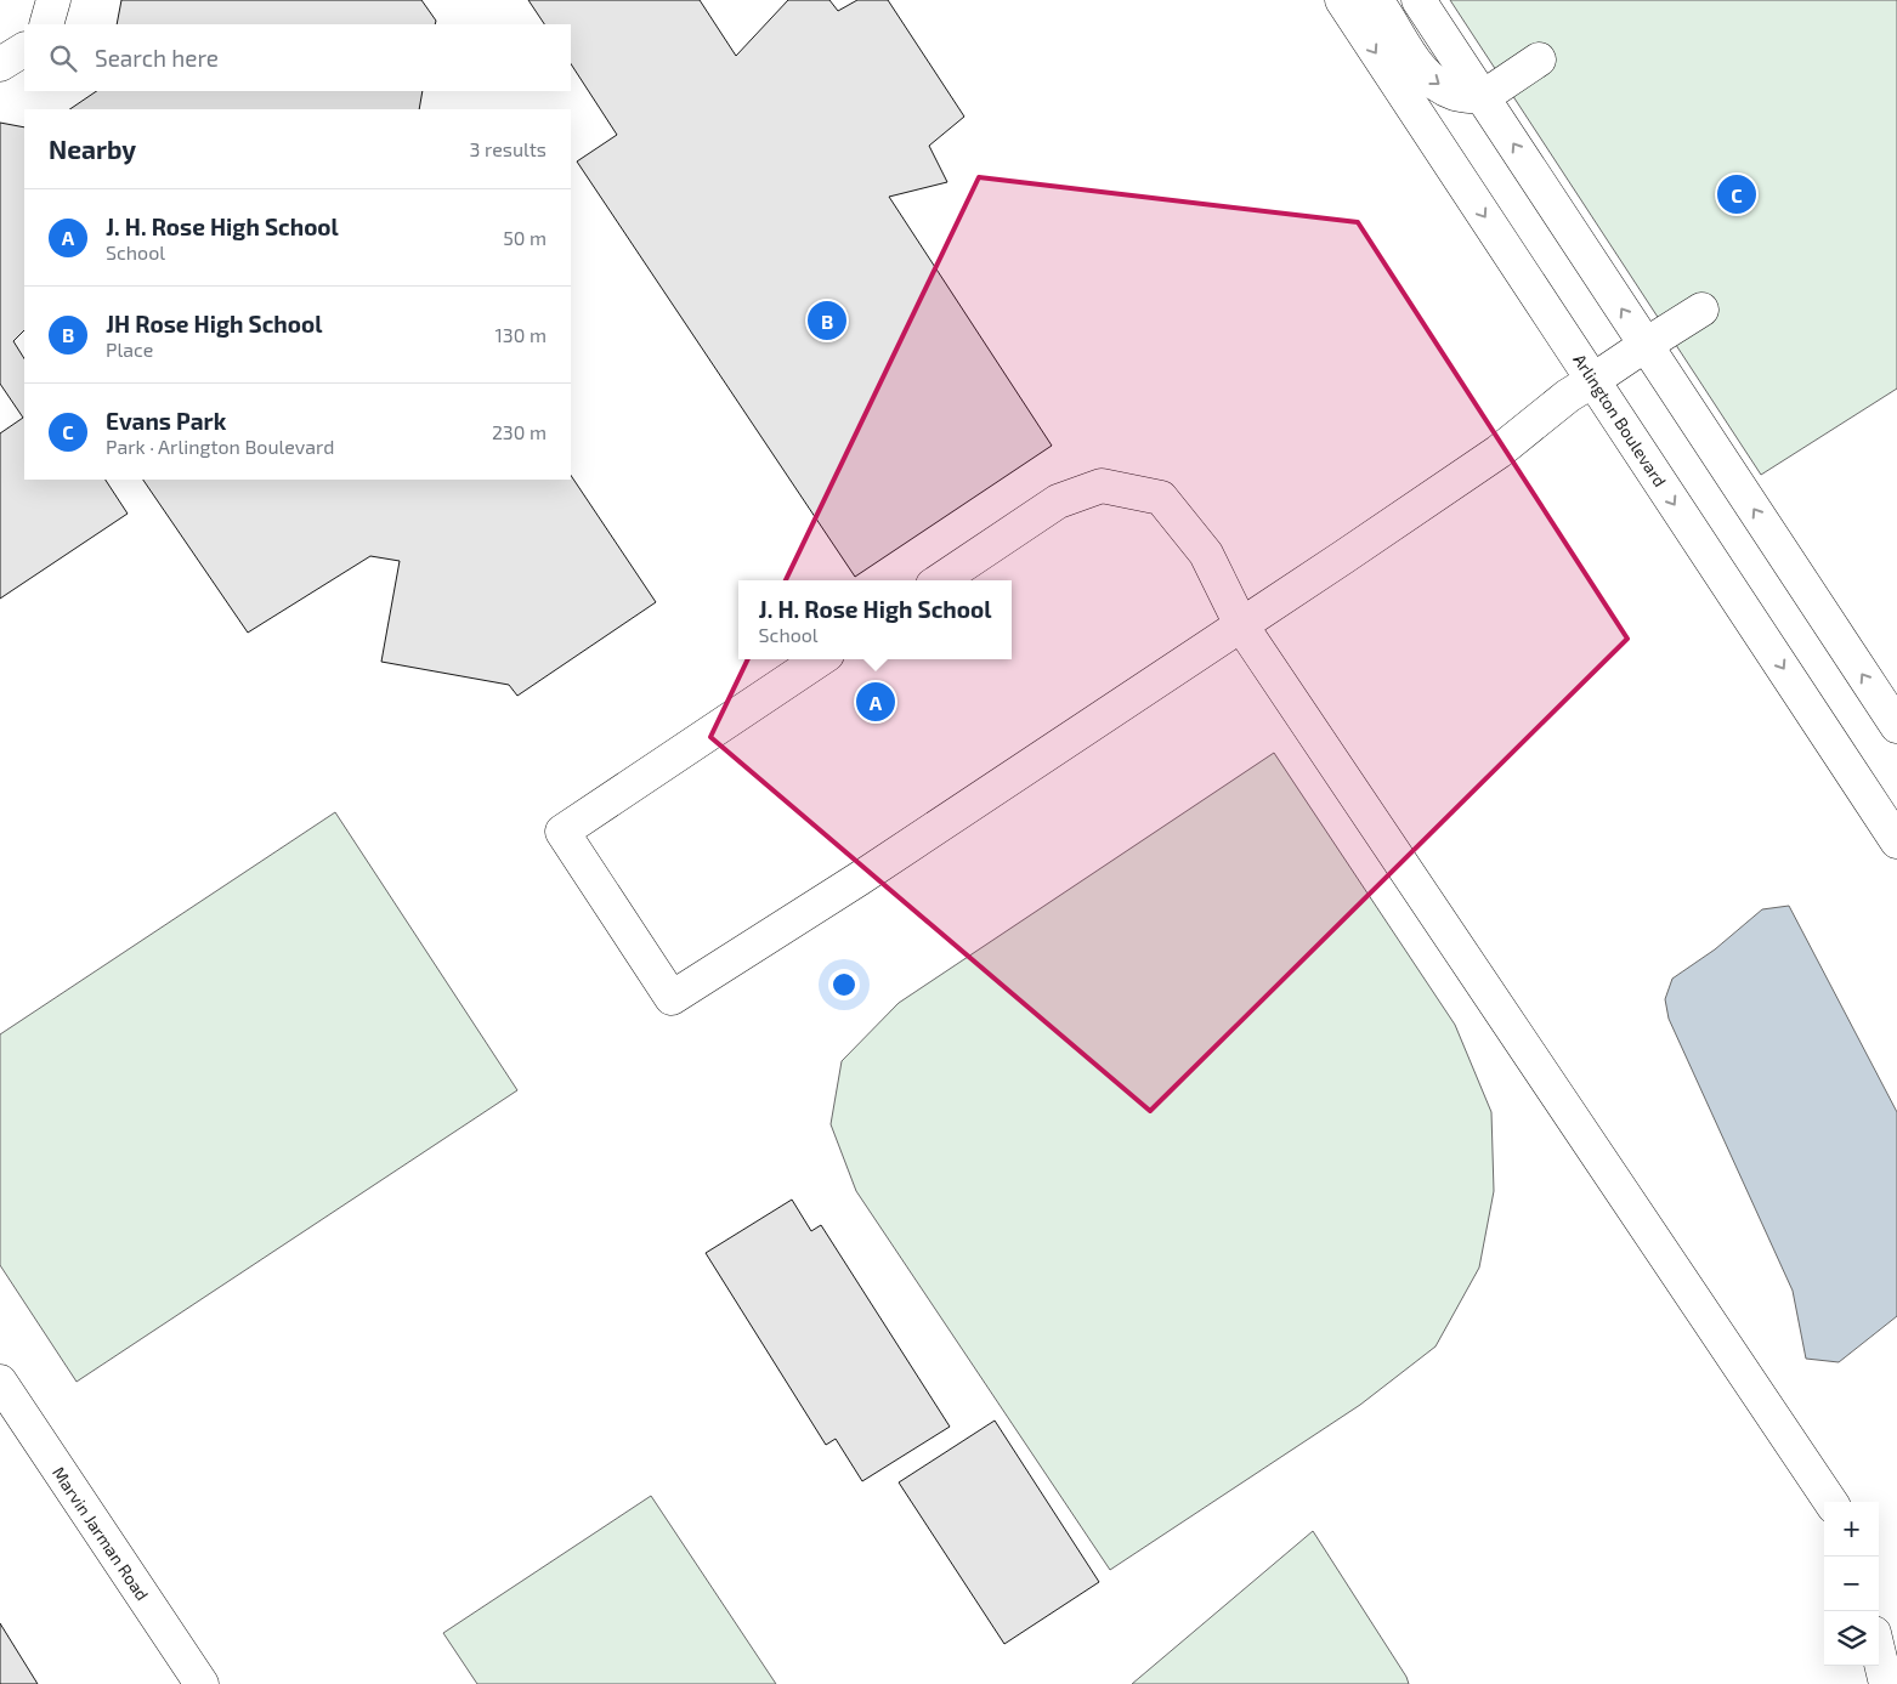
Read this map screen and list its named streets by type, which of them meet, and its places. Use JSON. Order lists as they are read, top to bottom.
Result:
{
  "streets": {
    "main road": ["Arlington Boulevard", "Marvin Jarman Road"]
  },
  "page": {
    "search": "Search here",
    "heading": ["Nearby", "3 results"],
    "pins": ["C", "B", "A"],
    "list": [
      {
        "mark": "A",
        "name": "J. H. Rose High School",
        "note": "School",
        "value": "50 m"
      },
      {
        "mark": "B",
        "name": "JH Rose High School",
        "note": "Place",
        "value": "130 m"
      },
      {
        "mark": "C",
        "name": "Evans Park",
        "note": "Park · Arlington Boulevard",
        "value": "230 m"
      }
    ],
    "popup": ["J. H. Rose High School", "School"],
    "map_buttons": ["+", "−"]
  }
}
